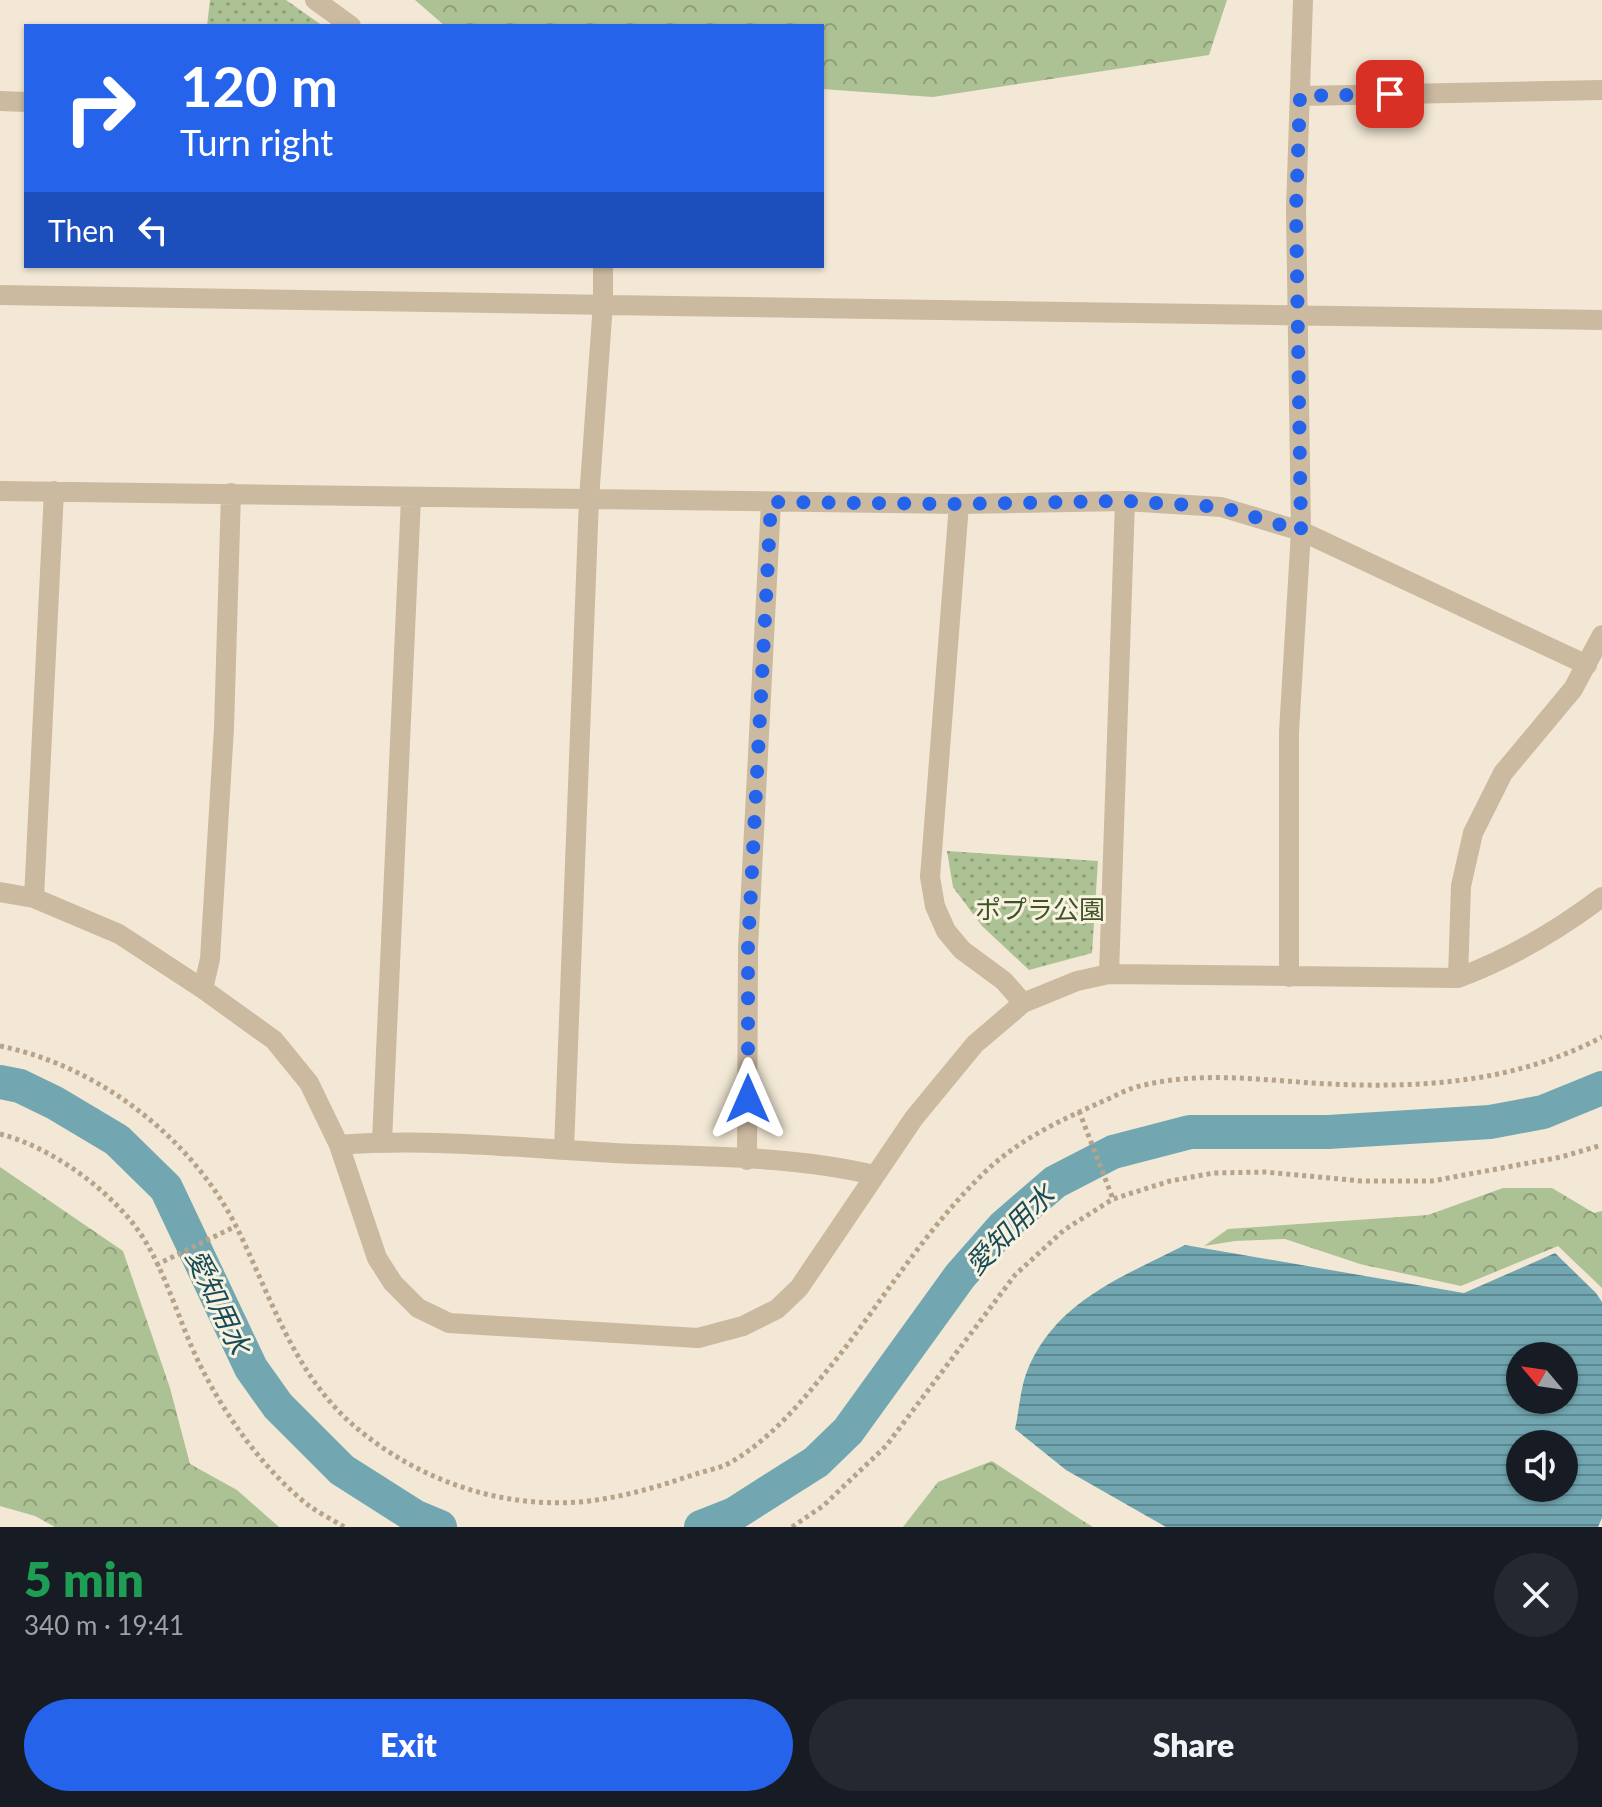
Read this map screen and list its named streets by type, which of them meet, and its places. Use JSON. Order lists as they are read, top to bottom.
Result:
{
  "water": ["愛知用水"],
  "parks": ["ポプラ公園"],
  "north": "top left",
  "page": {
    "turn": ["120 m", "Turn right"],
    "then": "Then",
    "heading": ["5 min", "340 m · 19:41"],
    "buttons": ["Exit", "Share"]
  }
}
